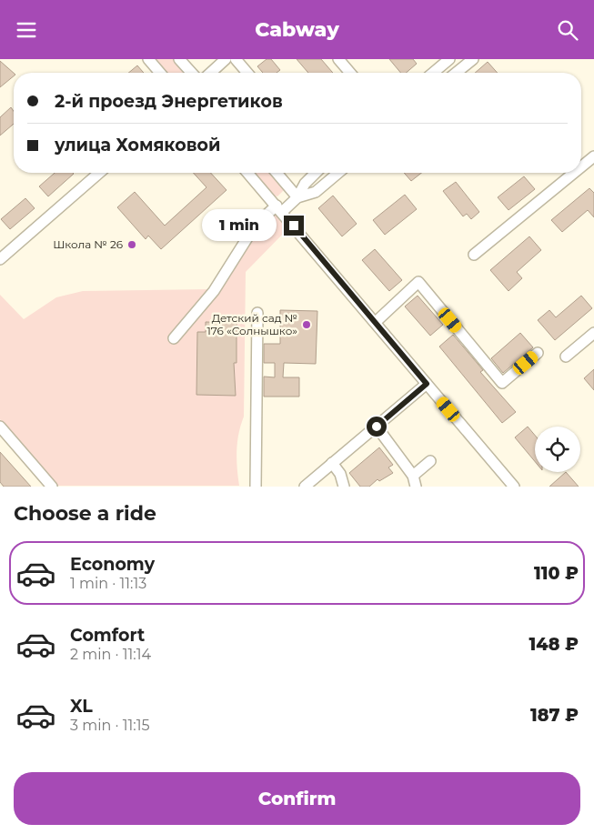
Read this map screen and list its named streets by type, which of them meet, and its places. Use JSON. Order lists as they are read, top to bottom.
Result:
{
  "places": ["Школа № 26", "Детский сад № 176 «Солнышко»"],
  "page": {
    "header": "Cabway",
    "banner": ["2-й проезд Энергетиков", "улица Хомяковой"],
    "bubble": "1 min",
    "heading": "Choose a ride",
    "list": [
      {
        "name": "Economy",
        "note": "1 min · 11:13",
        "value": "110 ₽"
      },
      {
        "name": "Comfort",
        "note": "2 min · 11:14",
        "value": "148 ₽"
      },
      {
        "name": "XL",
        "note": "3 min · 11:15",
        "value": "187 ₽"
      }
    ],
    "buttons": "Confirm"
  }
}
